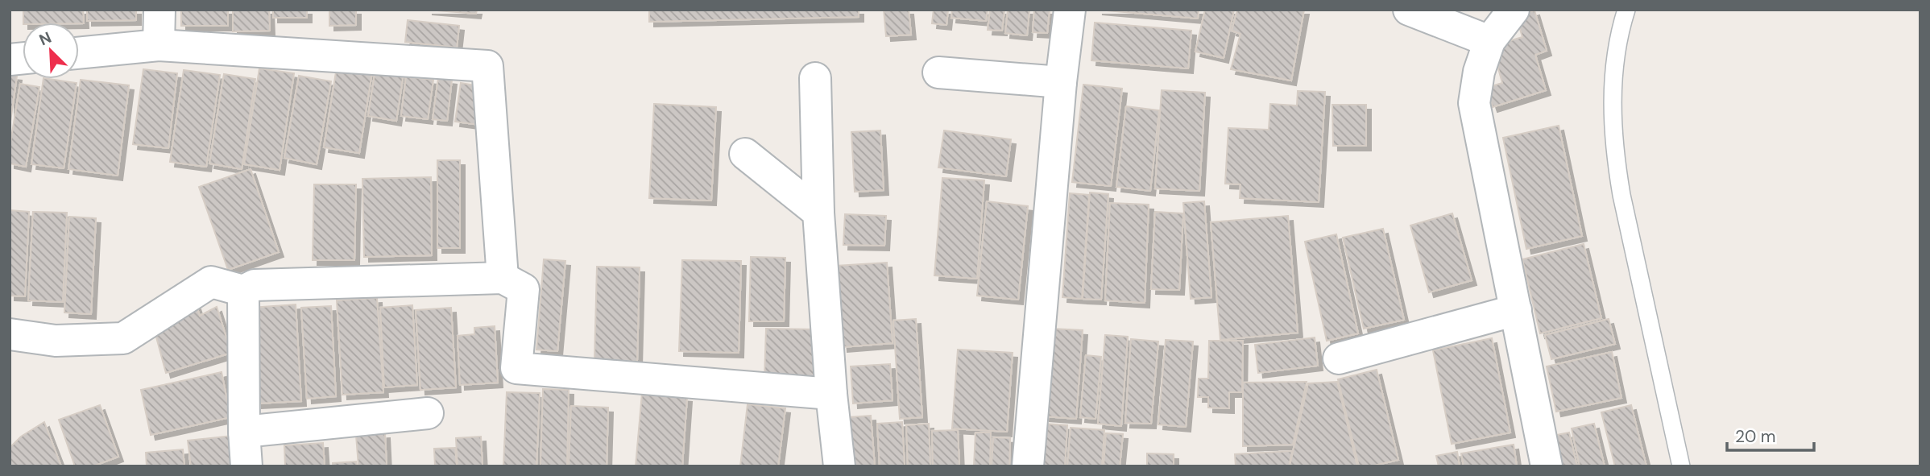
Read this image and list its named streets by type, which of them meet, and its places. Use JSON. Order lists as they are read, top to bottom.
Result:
{
  "scale_bar": "20 m",
  "north": "top left"
}
